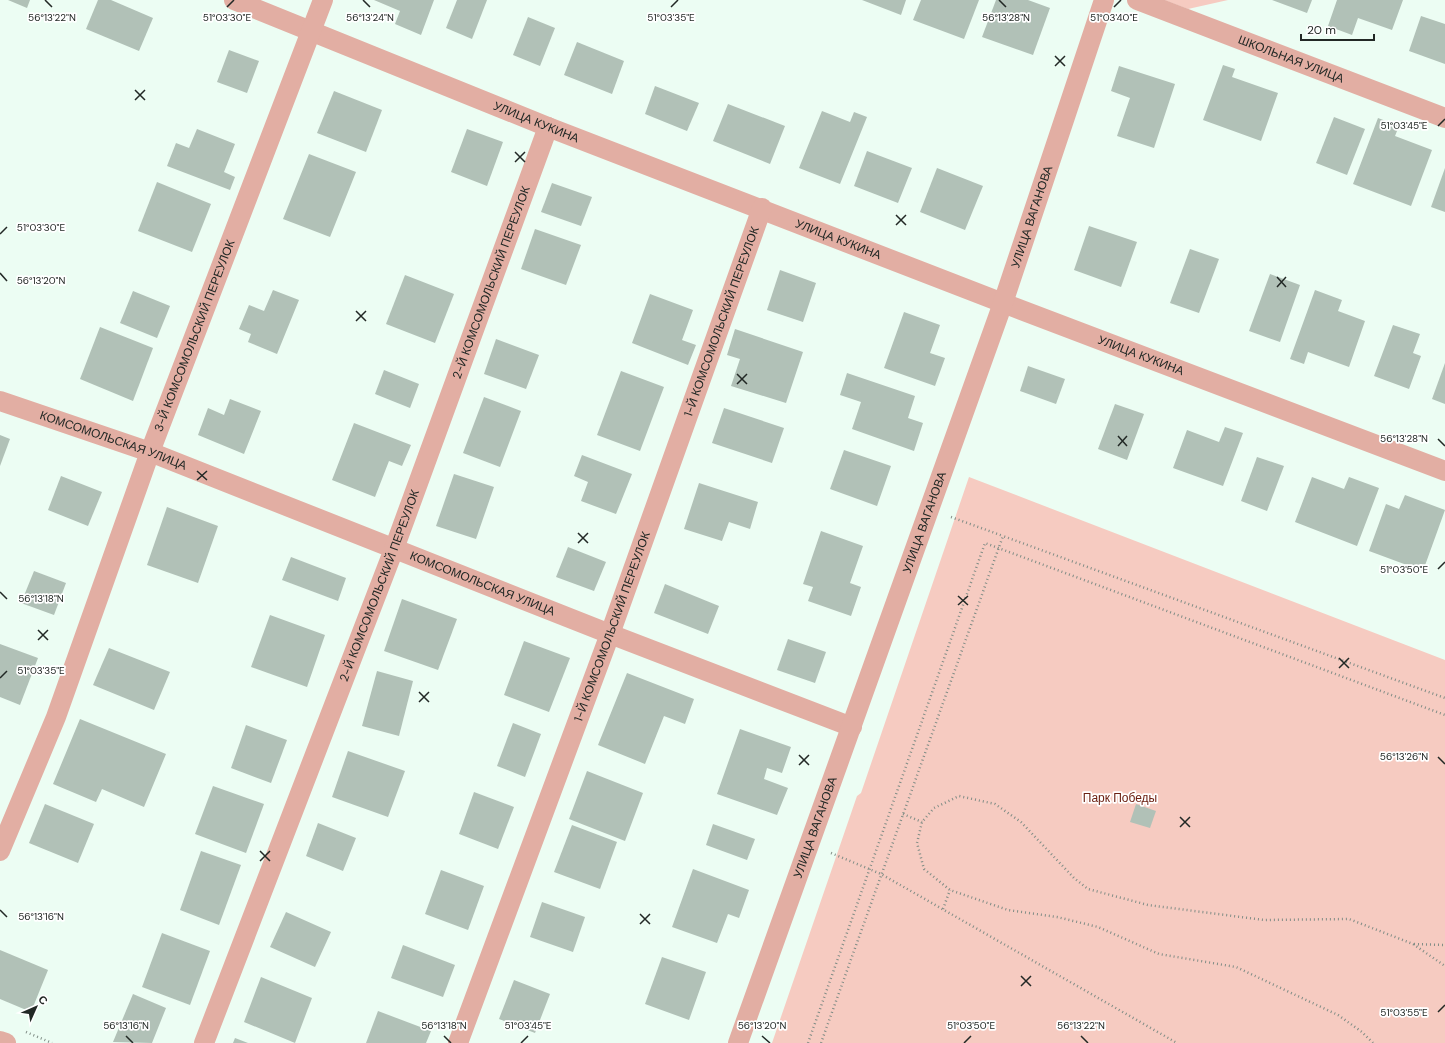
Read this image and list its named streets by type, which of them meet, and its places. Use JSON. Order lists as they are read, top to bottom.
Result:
{
  "streets": {
    "street": [
      "ШКОЛЬНАЯ УЛИЦА",
      "УЛИЦА КУКИНА",
      "УЛИЦА ВАГАНОВА",
      "2-Й КОМСОМОЛЬСКИЙ ПЕРЕУЛОК",
      "1-Й КОМСОМОЛЬСКИЙ ПЕРЕУЛОК",
      "3-Й КОМСОМОЛЬСКИЙ ПЕРЕУЛОК",
      "КОМСОМОЛЬСКАЯ УЛИЦА"
    ]
  },
  "crossings": [
    ["УЛИЦА КУКИНА", "УЛИЦА ВАГАНОВА"],
    ["УЛИЦА КУКИНА", "2-Й КОМСОМОЛЬСКИЙ ПЕРЕУЛОК"],
    ["УЛИЦА КУКИНА", "1-Й КОМСОМОЛЬСКИЙ ПЕРЕУЛОК"],
    ["УЛИЦА КУКИНА", "3-Й КОМСОМОЛЬСКИЙ ПЕРЕУЛОК"],
    ["УЛИЦА ВАГАНОВА", "КОМСОМОЛЬСКАЯ УЛИЦА"],
    ["2-Й КОМСОМОЛЬСКИЙ ПЕРЕУЛОК", "КОМСОМОЛЬСКАЯ УЛИЦА"],
    ["1-Й КОМСОМОЛЬСКИЙ ПЕРЕУЛОК", "КОМСОМОЛЬСКАЯ УЛИЦА"],
    ["3-Й КОМСОМОЛЬСКИЙ ПЕРЕУЛОК", "КОМСОМОЛЬСКАЯ УЛИЦА"]
  ],
  "parks": ["Парк Победы"],
  "scale_bar": "20 m",
  "north": "top right",
  "coordinates": [
    "56°13'22\"N",
    "51°03'30\"E",
    "56°13'24\"N",
    "51°03'35\"E",
    "56°13'28\"N",
    "51°03'40\"E",
    "51°03'45\"E",
    "56°13'20\"N",
    "51°03'50\"E",
    "56°13'18\"N",
    "56°13'26\"N",
    "56°13'16\"N",
    "51°03'55\"E"
  ]
}
